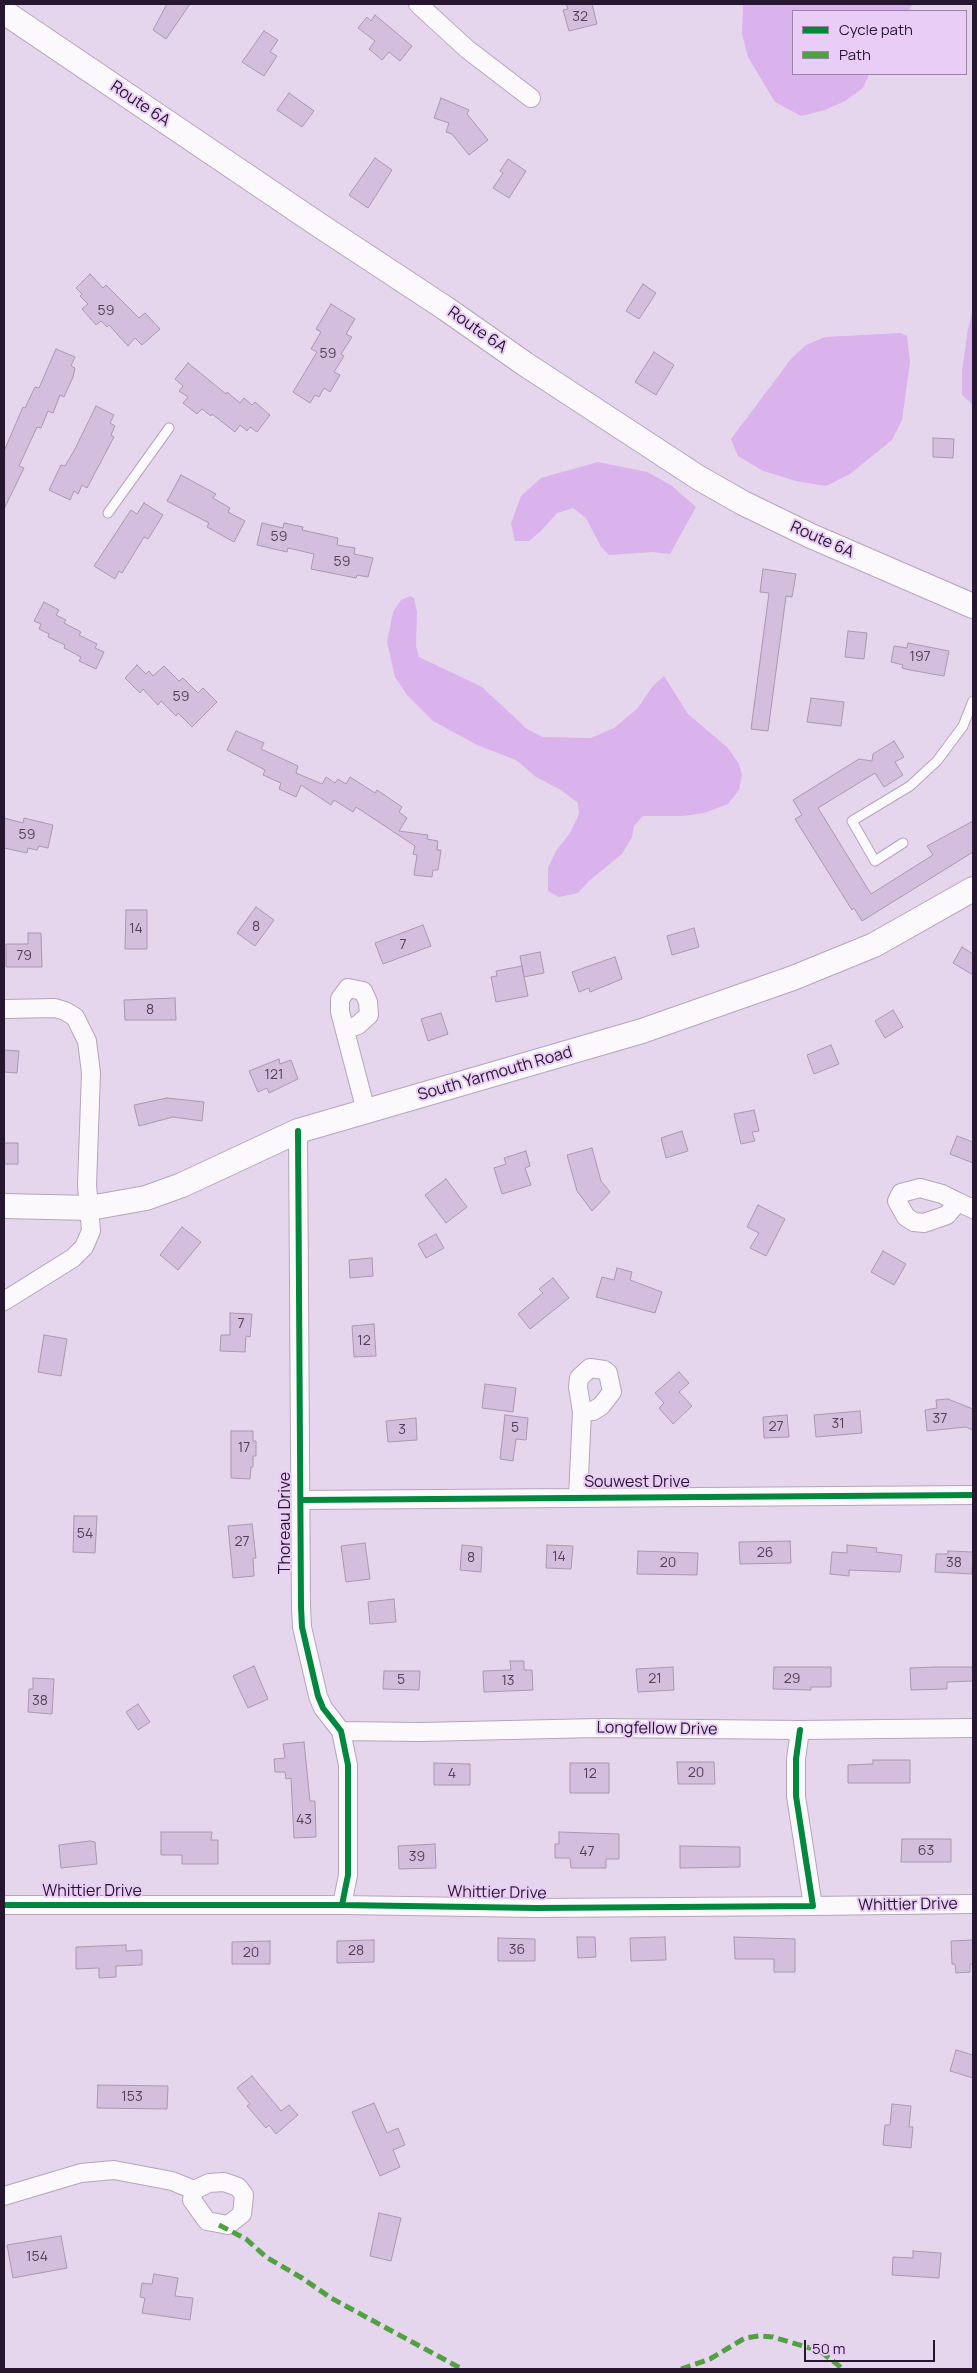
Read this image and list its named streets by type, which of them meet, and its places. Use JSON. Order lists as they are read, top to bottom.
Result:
{
  "streets": {
    "main road": ["Route 6A", "South Yarmouth Road"],
    "street": [
      "Souwest Drive",
      "Thoreau Drive",
      "Longfellow Drive",
      "Whittier Drive"
    ]
  },
  "crossings": [
    ["South Yarmouth Road", "Thoreau Drive"],
    ["Souwest Drive", "Thoreau Drive"],
    ["Thoreau Drive", "Longfellow Drive"],
    ["Thoreau Drive", "Whittier Drive"]
  ],
  "house_numbers": [
    "32",
    "59",
    "59",
    "59",
    "59",
    "197",
    "59",
    "59",
    "8",
    "14",
    "7",
    "79",
    "8",
    "121",
    "7",
    "12",
    "37",
    "31",
    "27",
    "5",
    "3",
    "17",
    "54",
    "27",
    "26",
    "14",
    "8",
    "20",
    "38",
    "21",
    "29",
    "5",
    "13",
    "38",
    "20",
    "4",
    "12",
    "43",
    "63",
    "47",
    "39",
    "36",
    "28",
    "20",
    "153",
    "154"
  ],
  "legend": ["Cycle path", "Path"],
  "scale_bar": "50 m"
}
